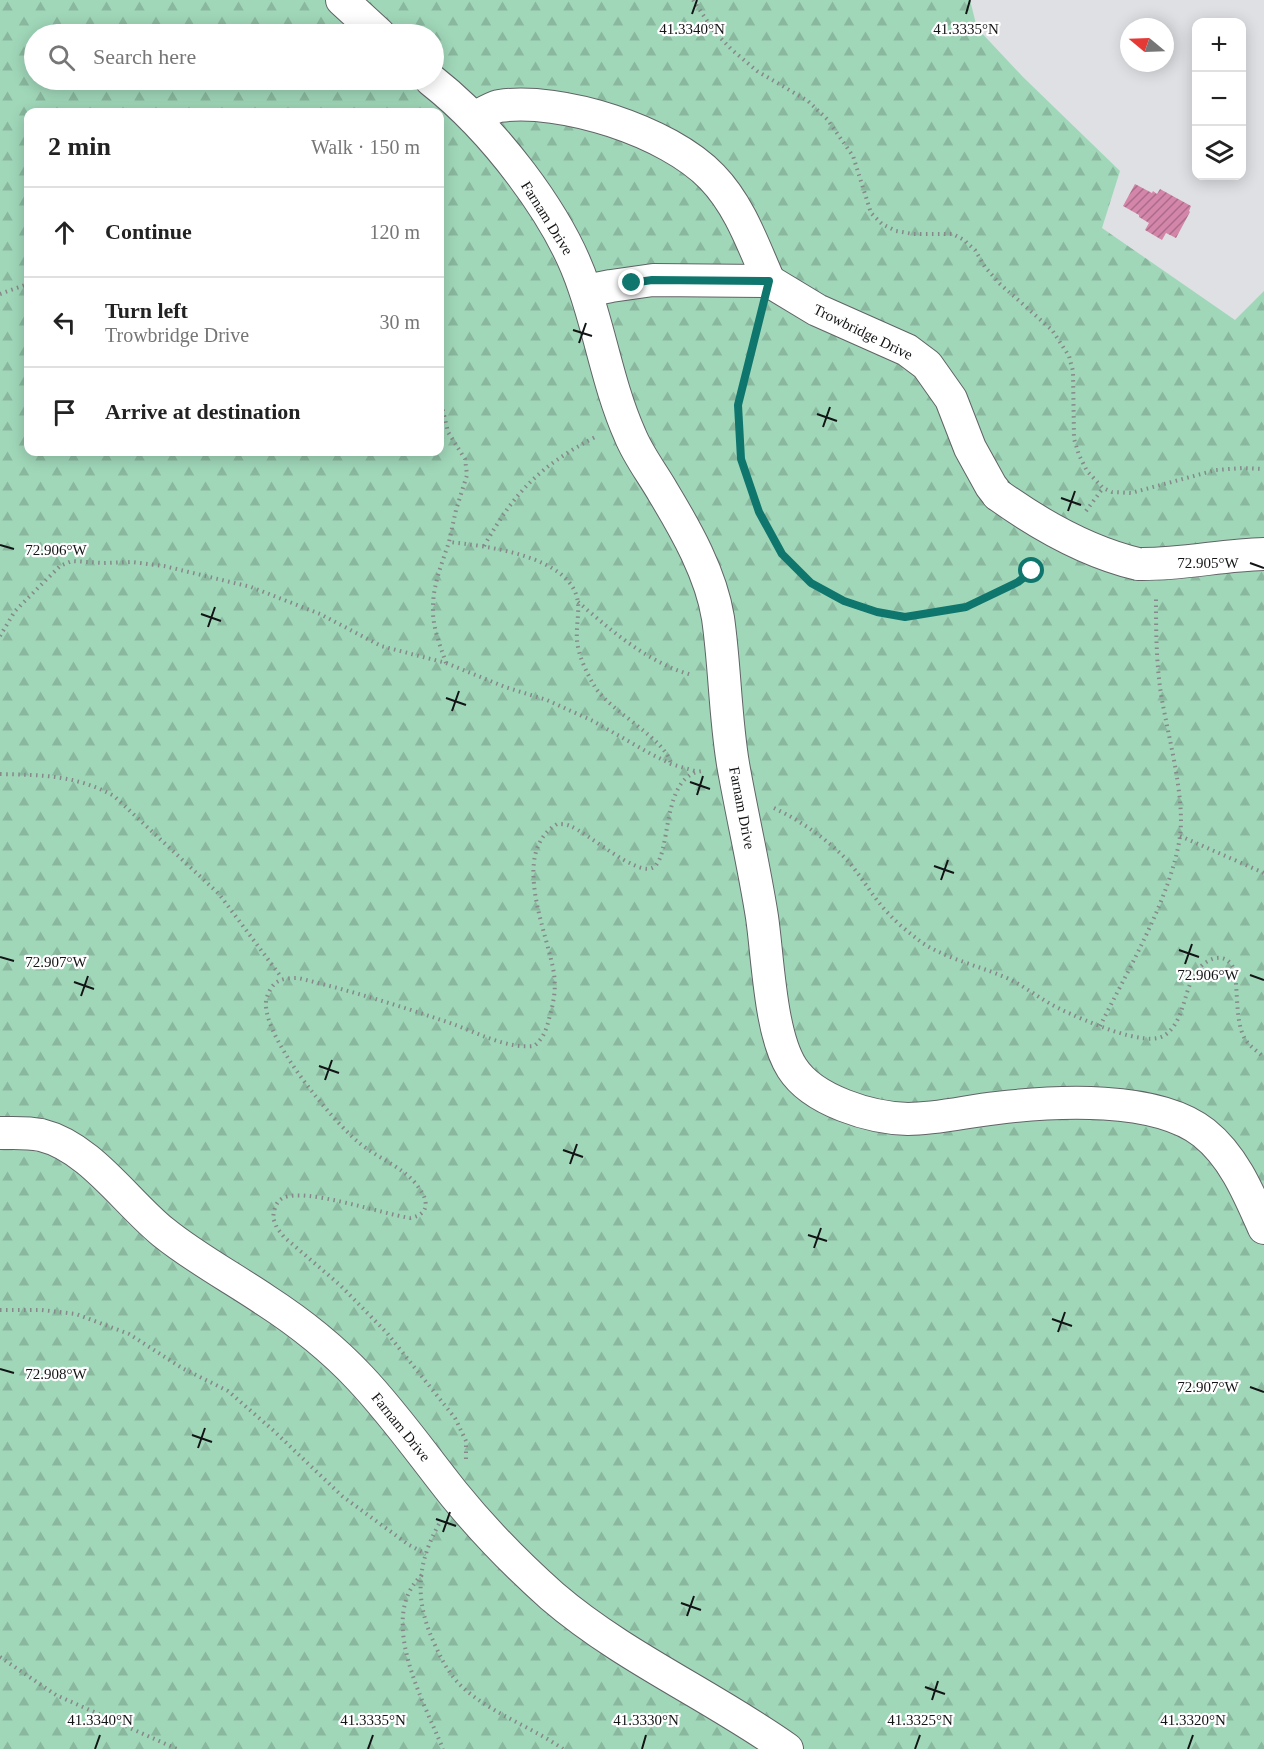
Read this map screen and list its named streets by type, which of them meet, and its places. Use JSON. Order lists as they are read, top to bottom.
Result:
{
  "streets": {
    "street": ["Farnam Drive", "Trowbridge Drive"]
  },
  "north": "left",
  "page": {
    "map_buttons": ["+", "−"],
    "search": "Search here",
    "heading": ["2 min", "Walk · 150 m"],
    "list": [
      ["Continue", "120 m"],
      ["Turn left", "Trowbridge Drive", "30 m"],
      "Arrive at destination"
    ]
  },
  "coordinates": [
    "41.3340°N",
    "41.3335°N",
    "72.906°W",
    "72.905°W",
    "72.907°W",
    "72.908°W",
    "41.3330°N",
    "41.3325°N",
    "41.3320°N"
  ]
}
